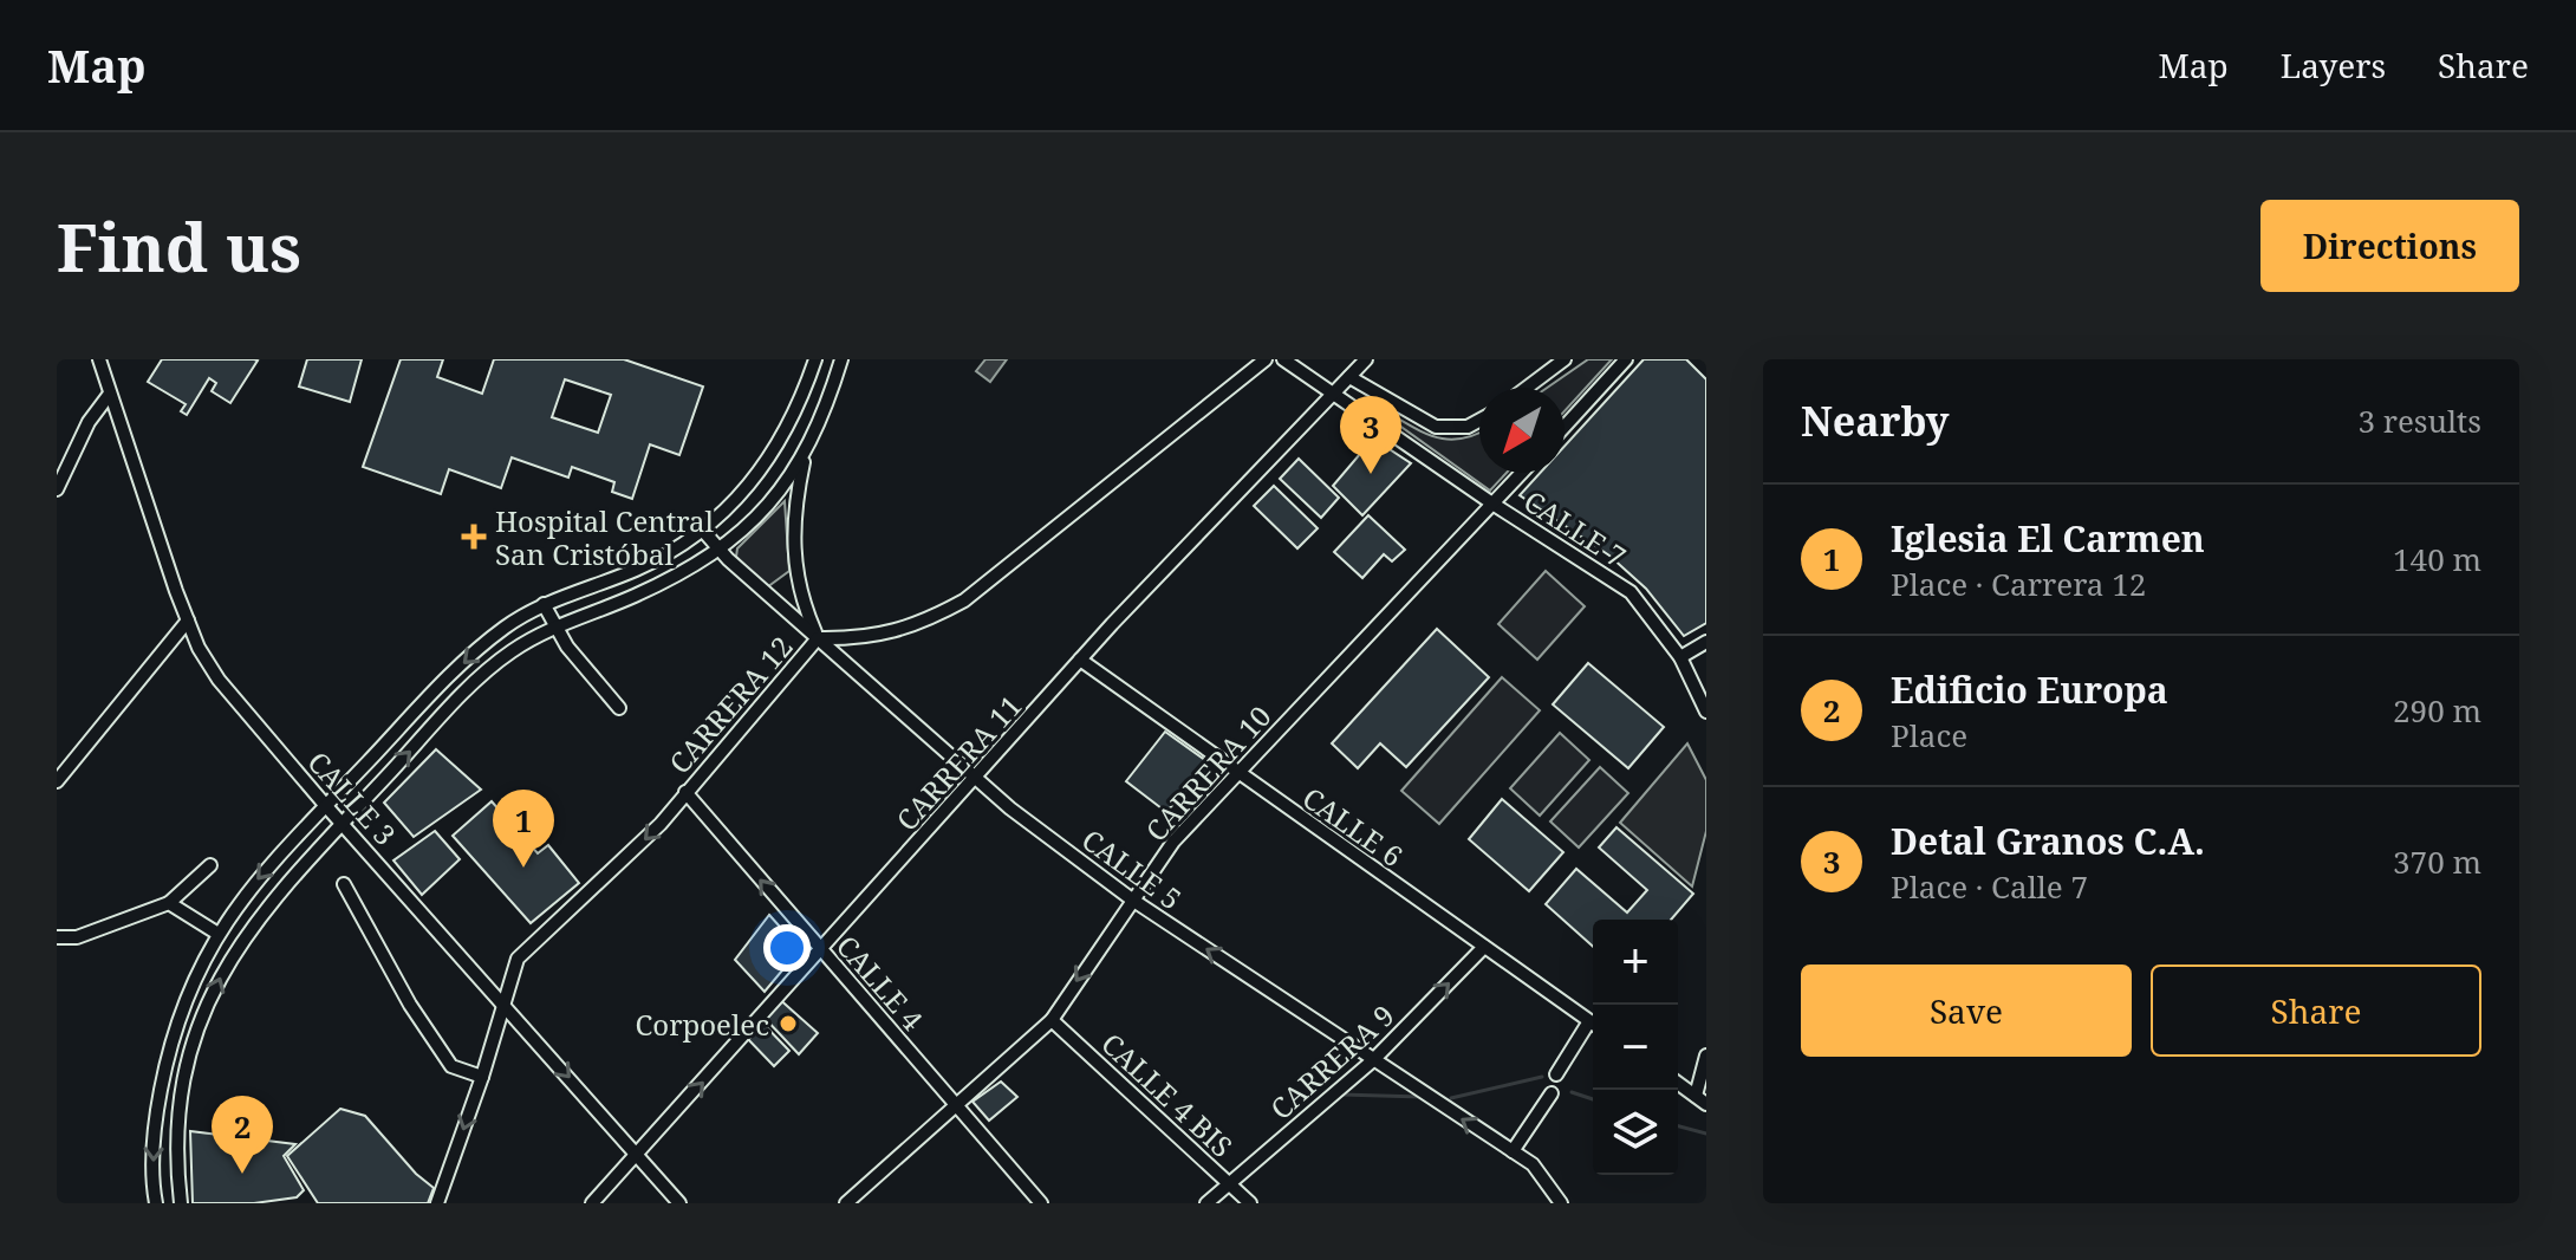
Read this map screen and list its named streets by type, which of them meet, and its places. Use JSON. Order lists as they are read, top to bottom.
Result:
{
  "streets": {
    "street": [
      "CALLE 7",
      "CARRERA 12",
      "CARRERA 11",
      "CARRERA 10",
      "CALLE 3",
      "CALLE 6",
      "CALLE 5",
      "CALLE 4",
      "CARRERA 9",
      "CALLE 4 BIS"
    ]
  },
  "crossings": [
    ["CALLE 7", "CARRERA 11"],
    ["CALLE 7", "CARRERA 10"],
    ["CARRERA 12", "CALLE 3"],
    ["CARRERA 12", "CALLE 5"],
    ["CARRERA 12", "CALLE 4"],
    ["CARRERA 11", "CALLE 3"],
    ["CARRERA 11", "CALLE 6"],
    ["CARRERA 11", "CALLE 5"],
    ["CARRERA 11", "CALLE 4"],
    ["CARRERA 10", "CALLE 6"],
    ["CARRERA 10", "CALLE 5"],
    ["CARRERA 10", "CALLE 4"],
    ["CARRERA 10", "CALLE 4 BIS"],
    ["CALLE 6", "CARRERA 9"],
    ["CALLE 5", "CARRERA 9"],
    ["CARRERA 9", "CALLE 4 BIS"]
  ],
  "one_way": ["CALLE 5", "CALLE 4", "CARRERA 9"],
  "places": {
    "health": ["Hospital Central San Cristóbal"],
    "other": ["Corpoelec"]
  },
  "north": "bottom left",
  "page": {
    "header": "Map",
    "nav": ["Map", "Layers", "Share"],
    "buttons": [
      "Directions",
      ["Save", "Share"]
    ],
    "title": "Find us",
    "heading": ["Nearby", "3 results"],
    "pins": ["3", "1", "2"],
    "list": [
      {
        "mark": "1",
        "name": "Iglesia El Carmen",
        "note": "Place · Carrera 12",
        "value": "140 m"
      },
      {
        "mark": "2",
        "name": "Edificio Europa",
        "note": "Place",
        "value": "290 m"
      },
      {
        "mark": "3",
        "name": "Detal Granos C.A.",
        "note": "Place · Calle 7",
        "value": "370 m"
      }
    ],
    "map_buttons": ["+", "−"]
  }
}
